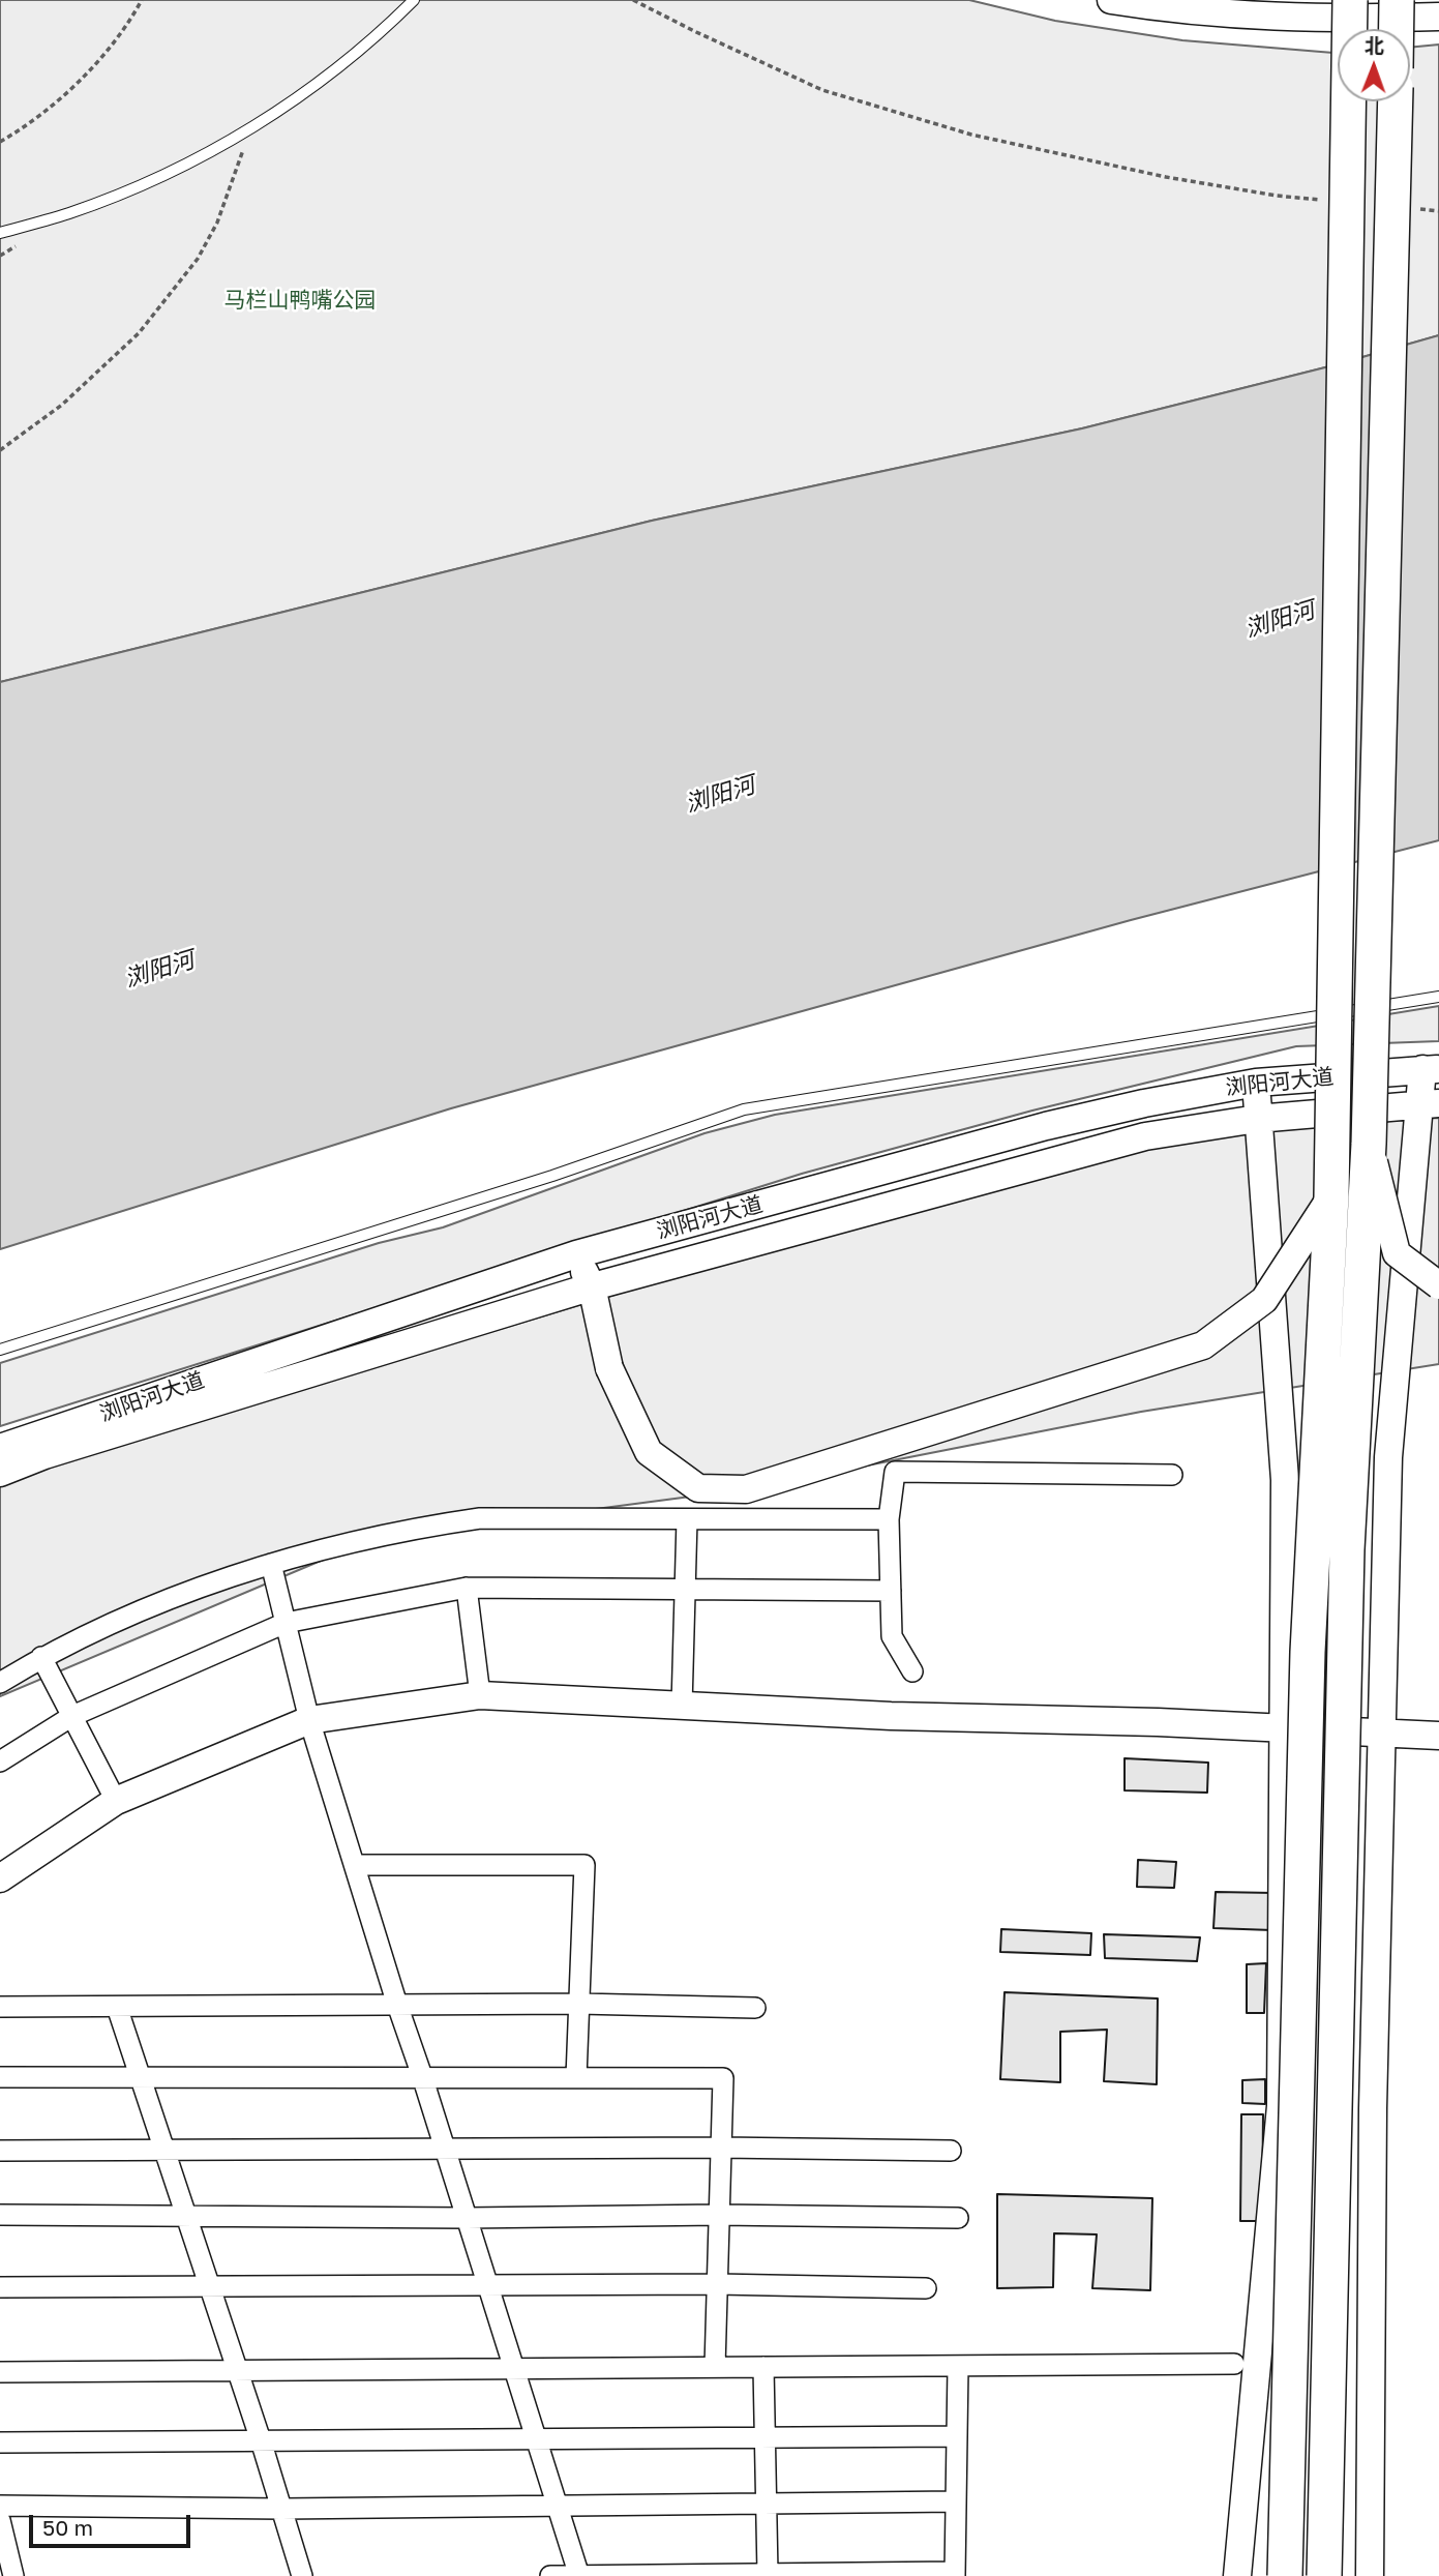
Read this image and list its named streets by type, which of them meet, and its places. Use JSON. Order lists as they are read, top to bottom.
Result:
{
  "streets": {
    "main road": ["浏阳河大道"]
  },
  "water": ["浏阳河"],
  "parks": ["马栏山鸭嘴公园"],
  "scale_bar": "50 m",
  "north": "top"
}
